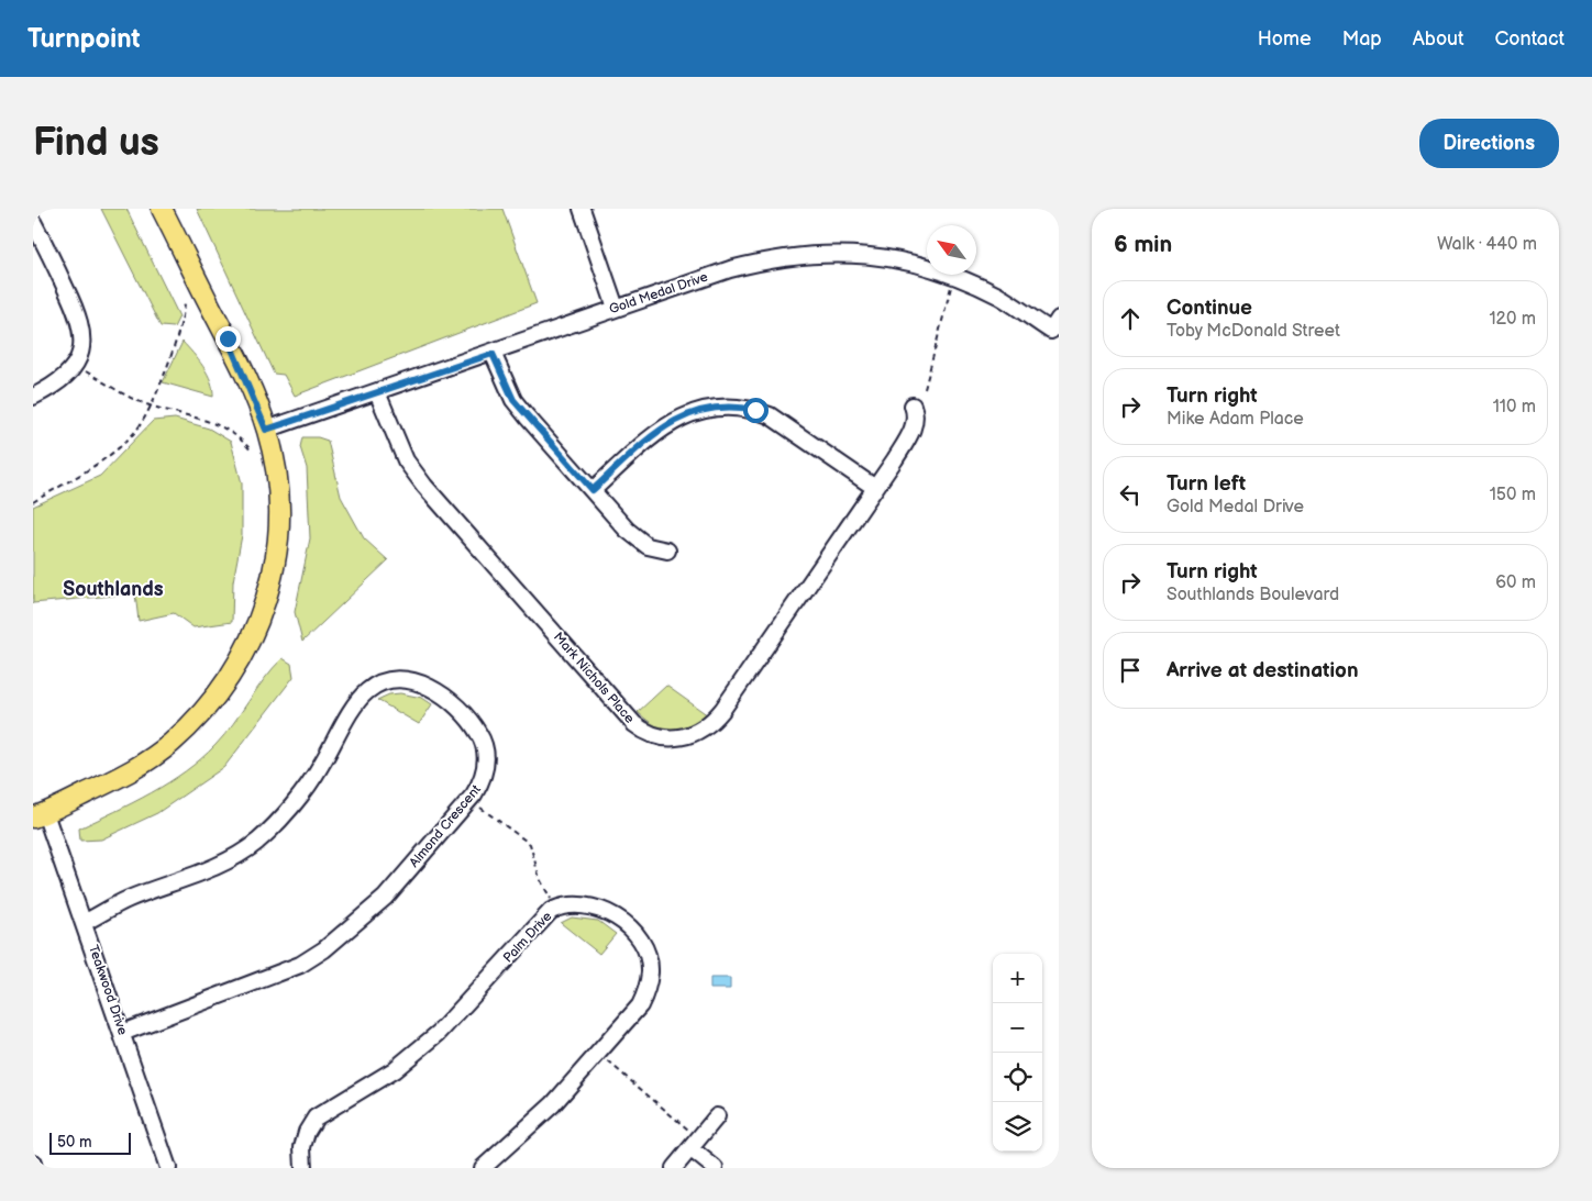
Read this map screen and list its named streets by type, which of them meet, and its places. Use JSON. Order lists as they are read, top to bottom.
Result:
{
  "streets": {
    "street": [
      "Gold Medal Drive",
      "Mark Nichols Place",
      "Almond Crescent",
      "Palm Drive",
      "Teakwood Drive"
    ]
  },
  "crossings": [
    ["Gold Medal Drive", "Mark Nichols Place"],
    ["Almond Crescent", "Teakwood Drive"]
  ],
  "districts": ["Southlands"],
  "scale_bar": "50 m",
  "north": "top left",
  "page": {
    "header": "Turnpoint",
    "nav": [
      "Home",
      "Map",
      "About",
      "Contact"
    ],
    "buttons": "Directions",
    "title": "Find us",
    "heading": ["6 min", "Walk · 440 m"],
    "list": [
      ["Continue", "Toby McDonald Street", "120 m"],
      ["Turn right", "Mike Adam Place", "110 m"],
      ["Turn left", "Gold Medal Drive", "150 m"],
      ["Turn right", "Southlands Boulevard", "60 m"],
      "Arrive at destination"
    ],
    "map_buttons": ["+", "−"],
    "scale": "50 m"
  }
}
